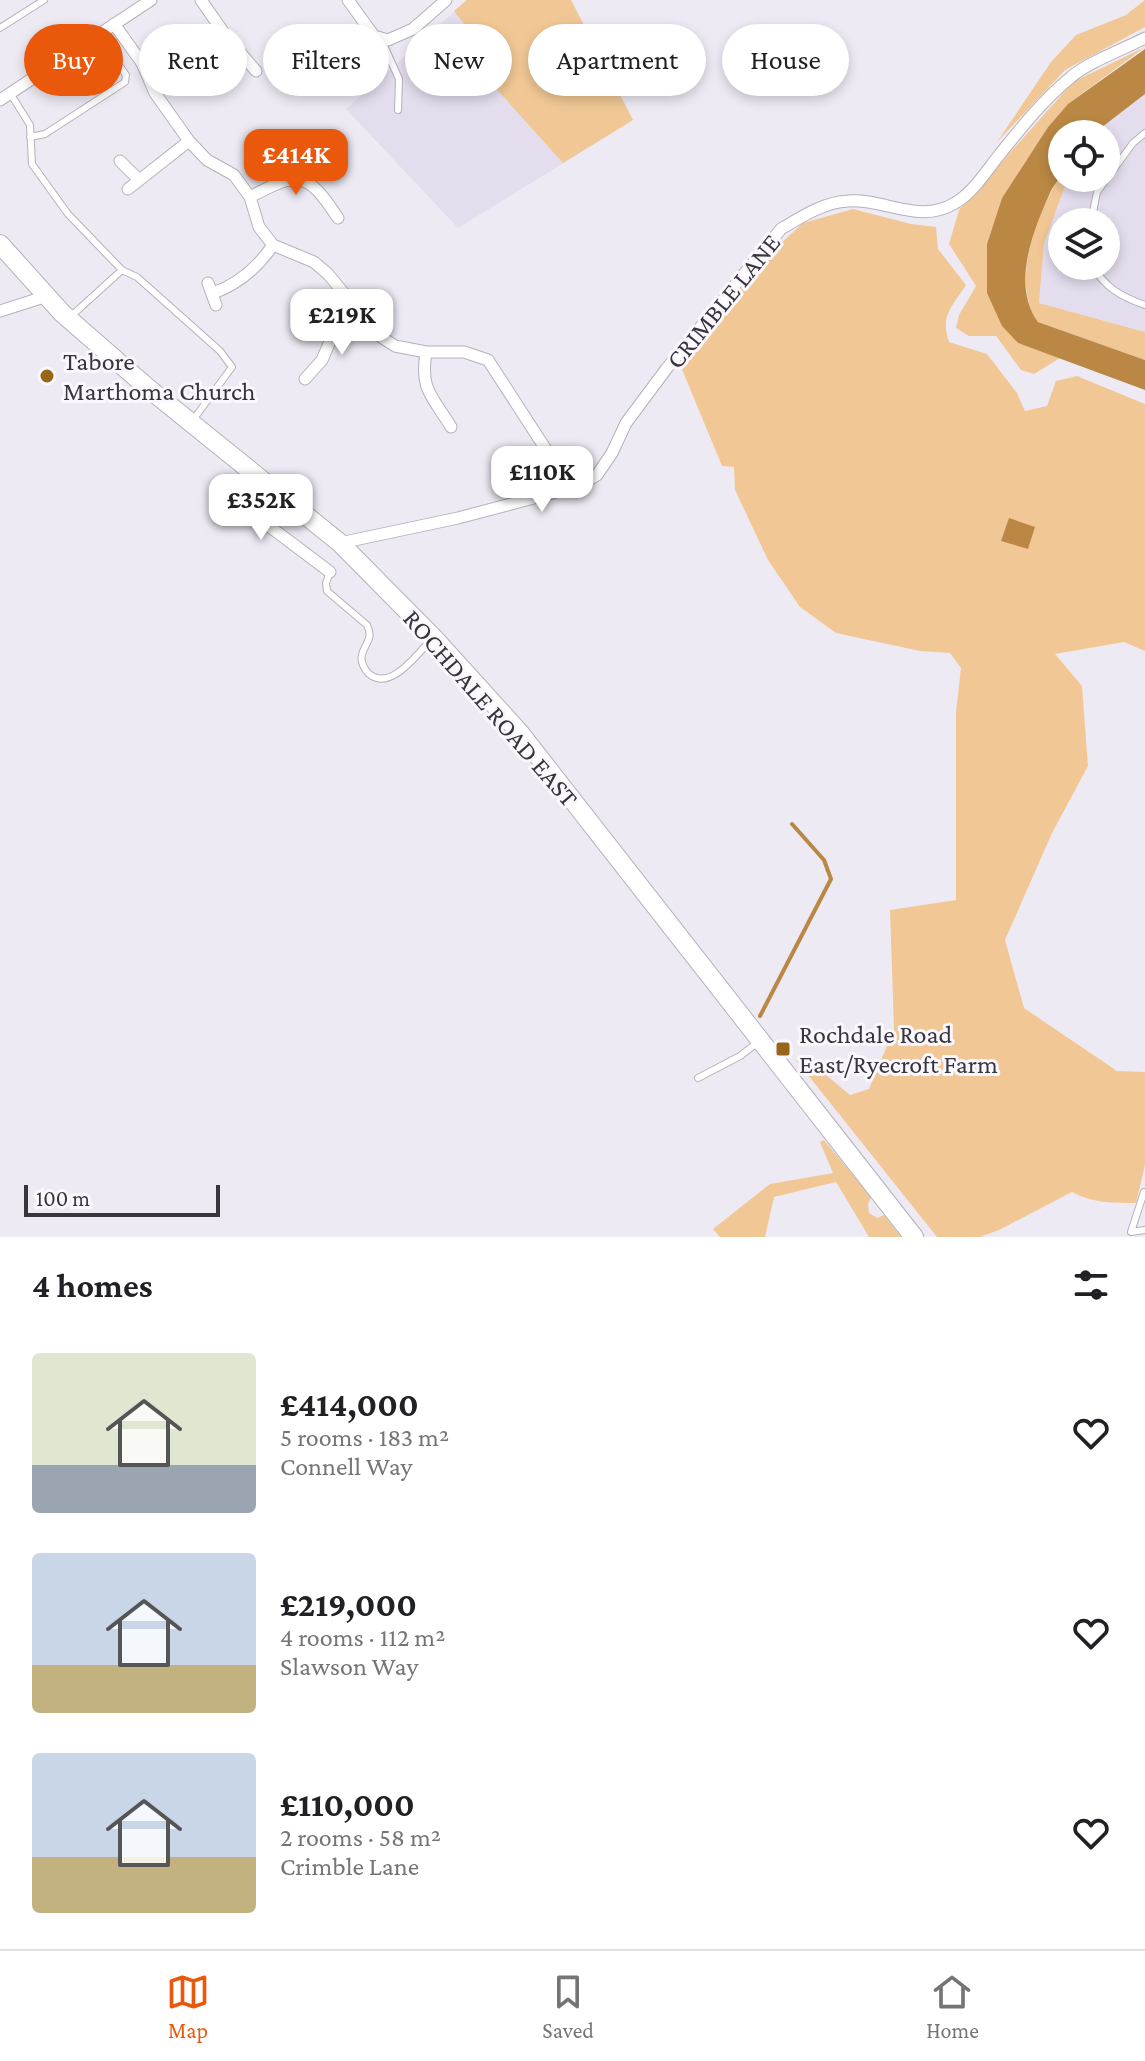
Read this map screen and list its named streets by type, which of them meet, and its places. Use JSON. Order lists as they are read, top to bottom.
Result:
{
  "streets": {
    "highway": ["ROCHDALE ROAD EAST"],
    "street": ["CRIMBLE LANE"]
  },
  "crossings": [
    ["CRIMBLE LANE", "ROCHDALE ROAD EAST"]
  ],
  "places": {
    "other": ["Tabore Marthoma Church"],
    "transit": ["Rochdale Road East/Ryecroft Farm"]
  },
  "scale_bar": "100 m",
  "page": {
    "chip": [
      "Buy",
      "Rent",
      "Filters",
      "New",
      "Apartment",
      "House"
    ],
    "price": [
      "£414K",
      "£219K",
      "£110K",
      "£352K"
    ],
    "scale": "100 m",
    "heading": "4 homes",
    "list": [
      {
        "name": "£414,000",
        "note": "5 rooms · 183 m² · Connell Way"
      },
      {
        "name": "£219,000",
        "note": "4 rooms · 112 m² · Slawson Way"
      },
      {
        "name": "£110,000",
        "note": "2 rooms · 58 m² · Crimble Lane"
      }
    ],
    "tabs": ["Map", "Saved", "Home"]
  }
}
